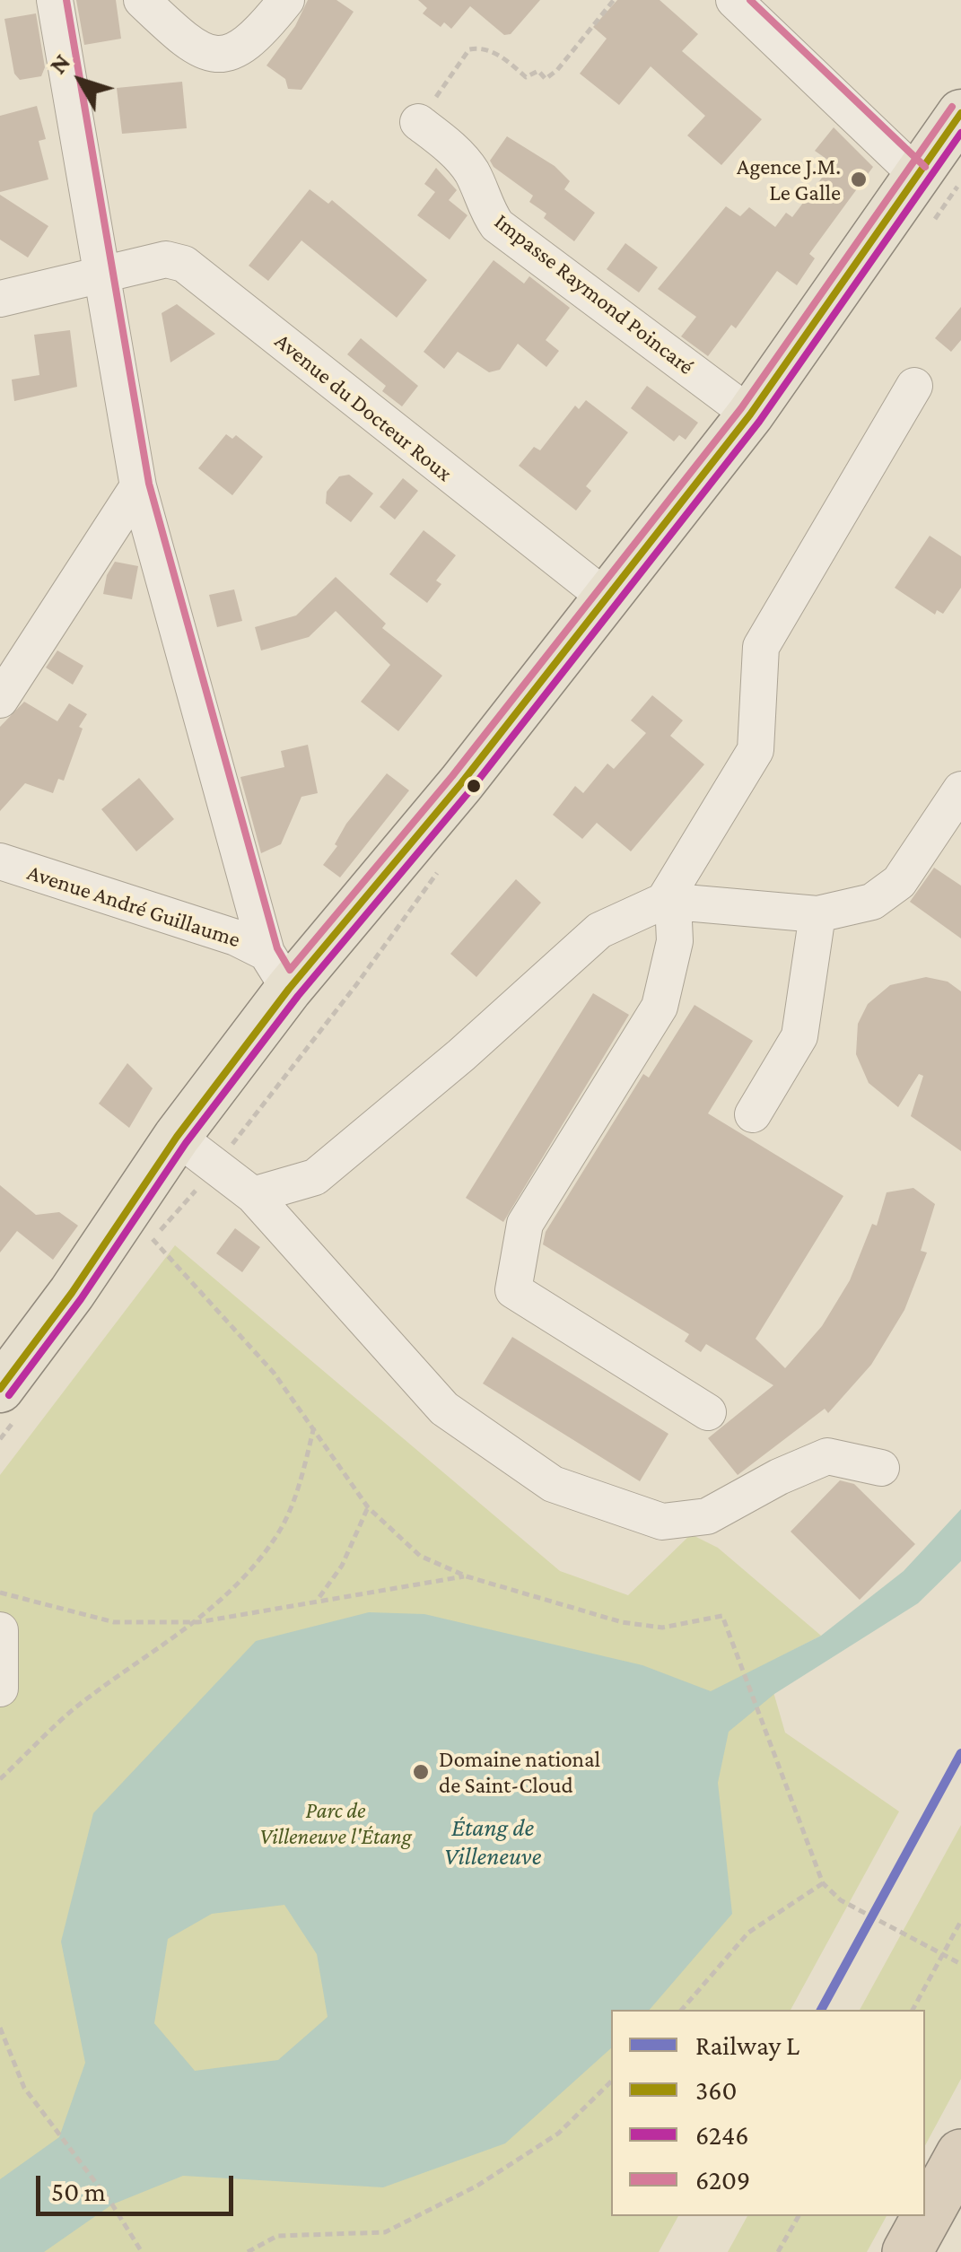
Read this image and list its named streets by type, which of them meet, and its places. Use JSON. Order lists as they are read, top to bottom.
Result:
{
  "streets": {
    "street": ["Impasse Raymond Poincaré", "Avenue du Docteur Roux", "Avenue André Guillaume"]
  },
  "water": ["Étang de Villeneuve"],
  "parks": ["Parc de Villeneuve l'Étang"],
  "places": ["Agence J.M. Le Galle", "Domaine national de Saint-Cloud"],
  "lines": [
    "transit line 6209",
    "transit line 360",
    "transit line 6246",
    "rail line L"
  ],
  "legend": [
    "Railway L",
    "360",
    "6246",
    "6209"
  ],
  "scale_bar": "50 m",
  "north": "top left"
}
